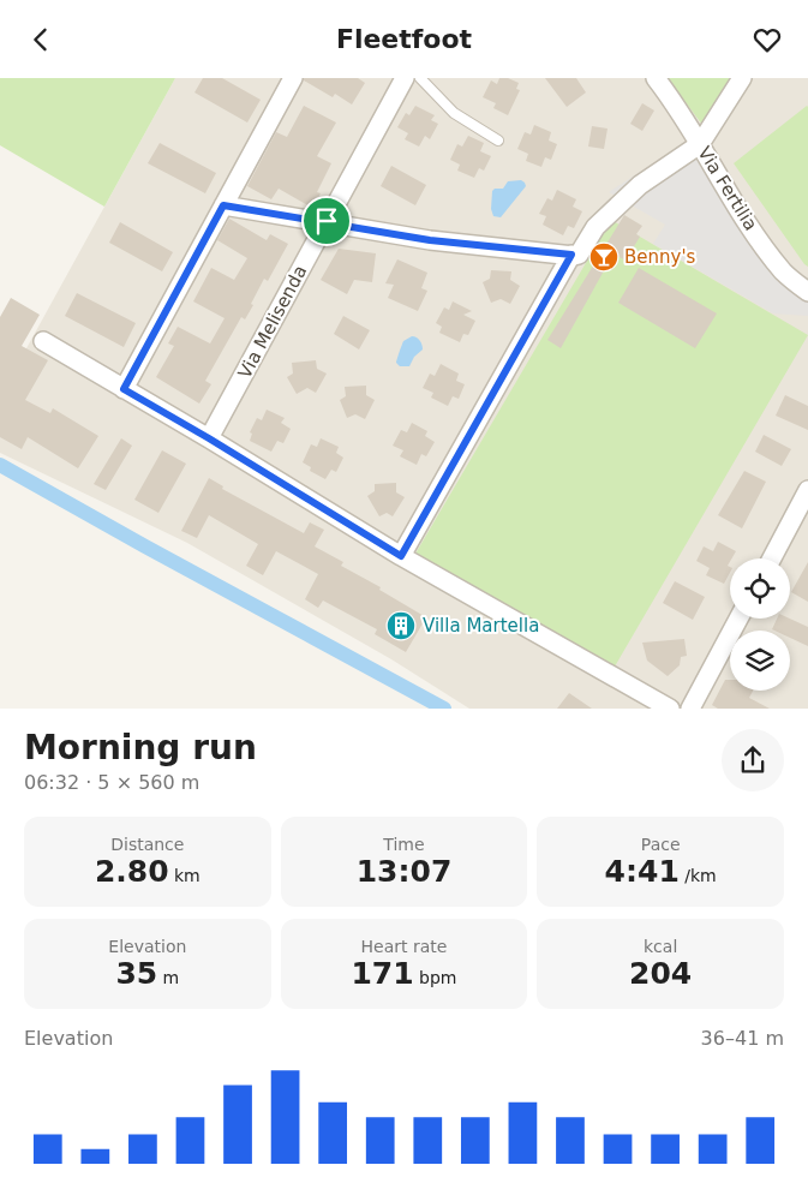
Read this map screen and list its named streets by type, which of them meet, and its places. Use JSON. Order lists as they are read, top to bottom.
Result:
{
  "streets": {
    "street": ["Via Fertilia", "Via Melisenda"]
  },
  "places": {
    "bar": ["Benny's"],
    "building": ["Villa Martella"]
  },
  "page": {
    "header": "Fleetfoot",
    "heading": ["Morning run", "06:32 · 5 × 560 m"],
    "stats": [
      ["Distance", "2.80 km"],
      ["Time", "13:07"],
      ["Pace", "4:41 /km"],
      ["Elevation", "35 m"],
      ["Heart rate", "171 bpm"],
      ["kcal", "204"]
    ],
    "chart": ["Elevation", "36–41 m"]
  }
}
